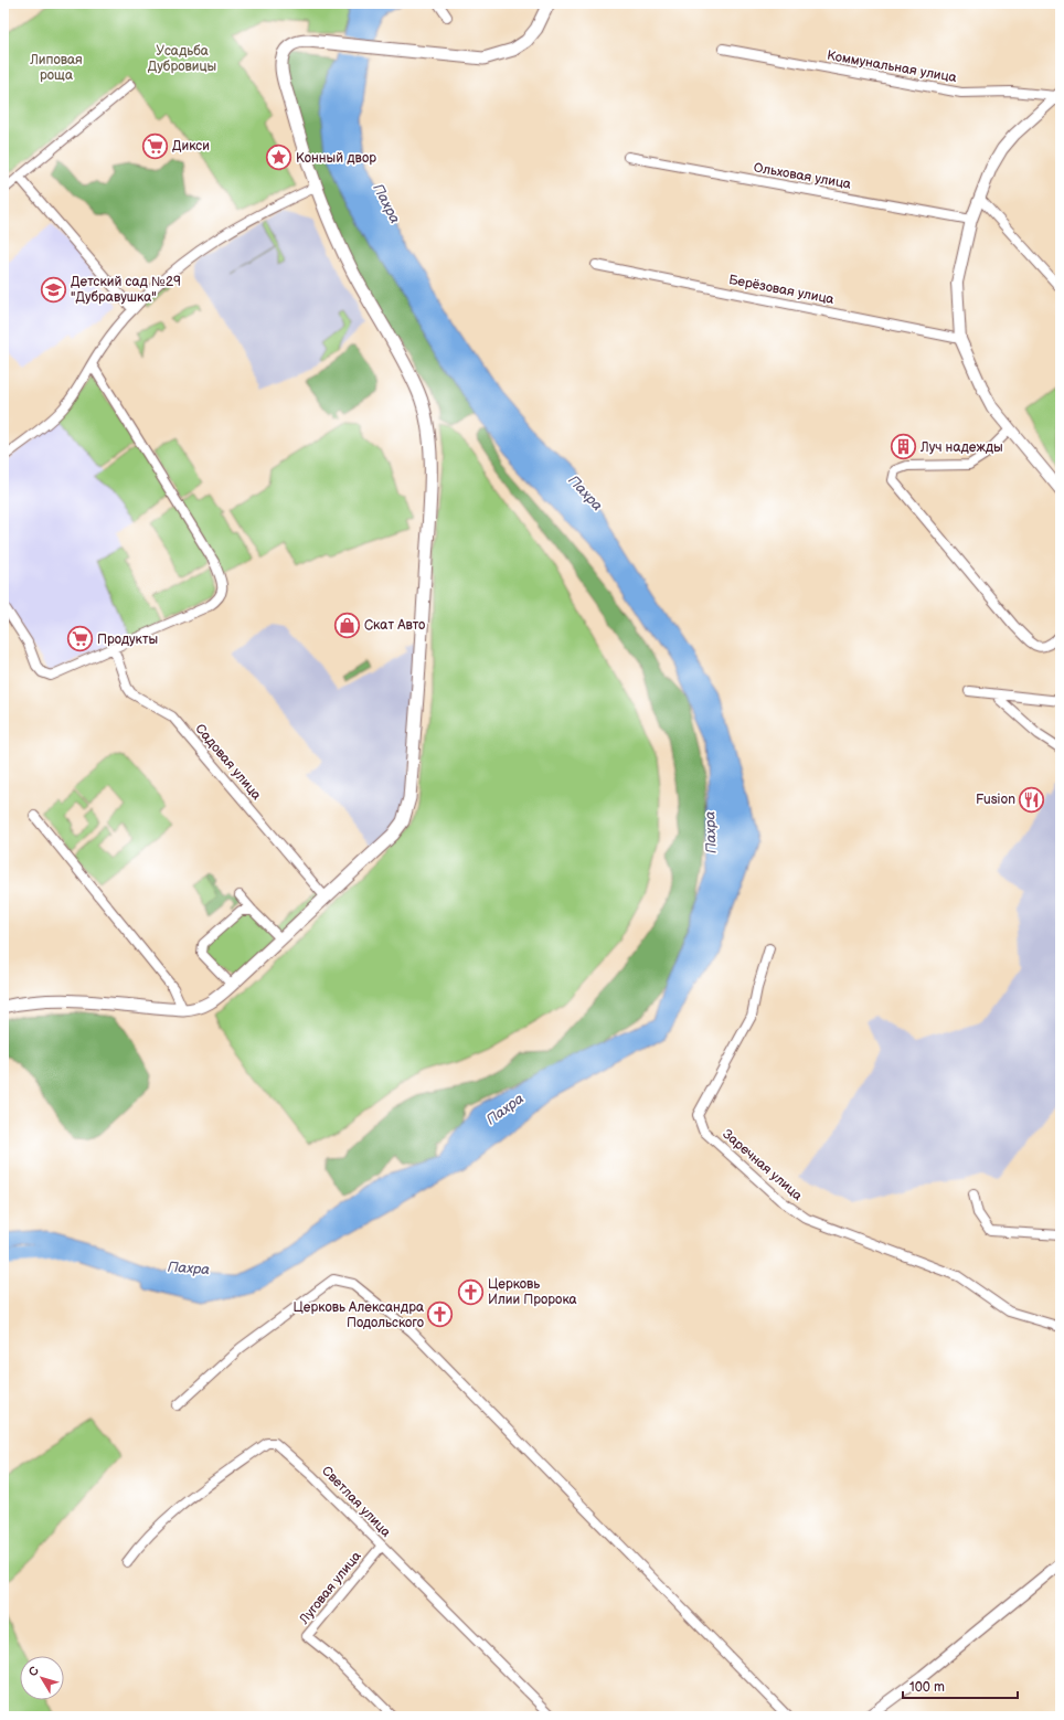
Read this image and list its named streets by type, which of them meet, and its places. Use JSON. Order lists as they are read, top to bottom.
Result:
{
  "streets": {
    "street": [
      "Коммунальная улица",
      "Ольховая улица",
      "Берёзовая улица",
      "Садовая улица",
      "Заречная улица",
      "Светлая улица",
      "Луговая улица"
    ]
  },
  "crossings": [
    ["Светлая улица", "Луговая улица"]
  ],
  "water": ["Пахра"],
  "parks": ["Усадьба Дубровицы", "Липовая роща"],
  "places": {
    "supermarket": ["Дикси", "Продукты"],
    "place": ["Конный двор"],
    "school or university": ["Детский сад №29 \"Дубравушка\""],
    "building": ["Луч надежды"],
    "shop": ["Скат Авто"],
    "restaurant": ["Fusion"],
    "church": ["Церковь Илии Пророка", "Церковь Александра Подольского"]
  },
  "scale_bar": "100 m",
  "north": "top left"
}
